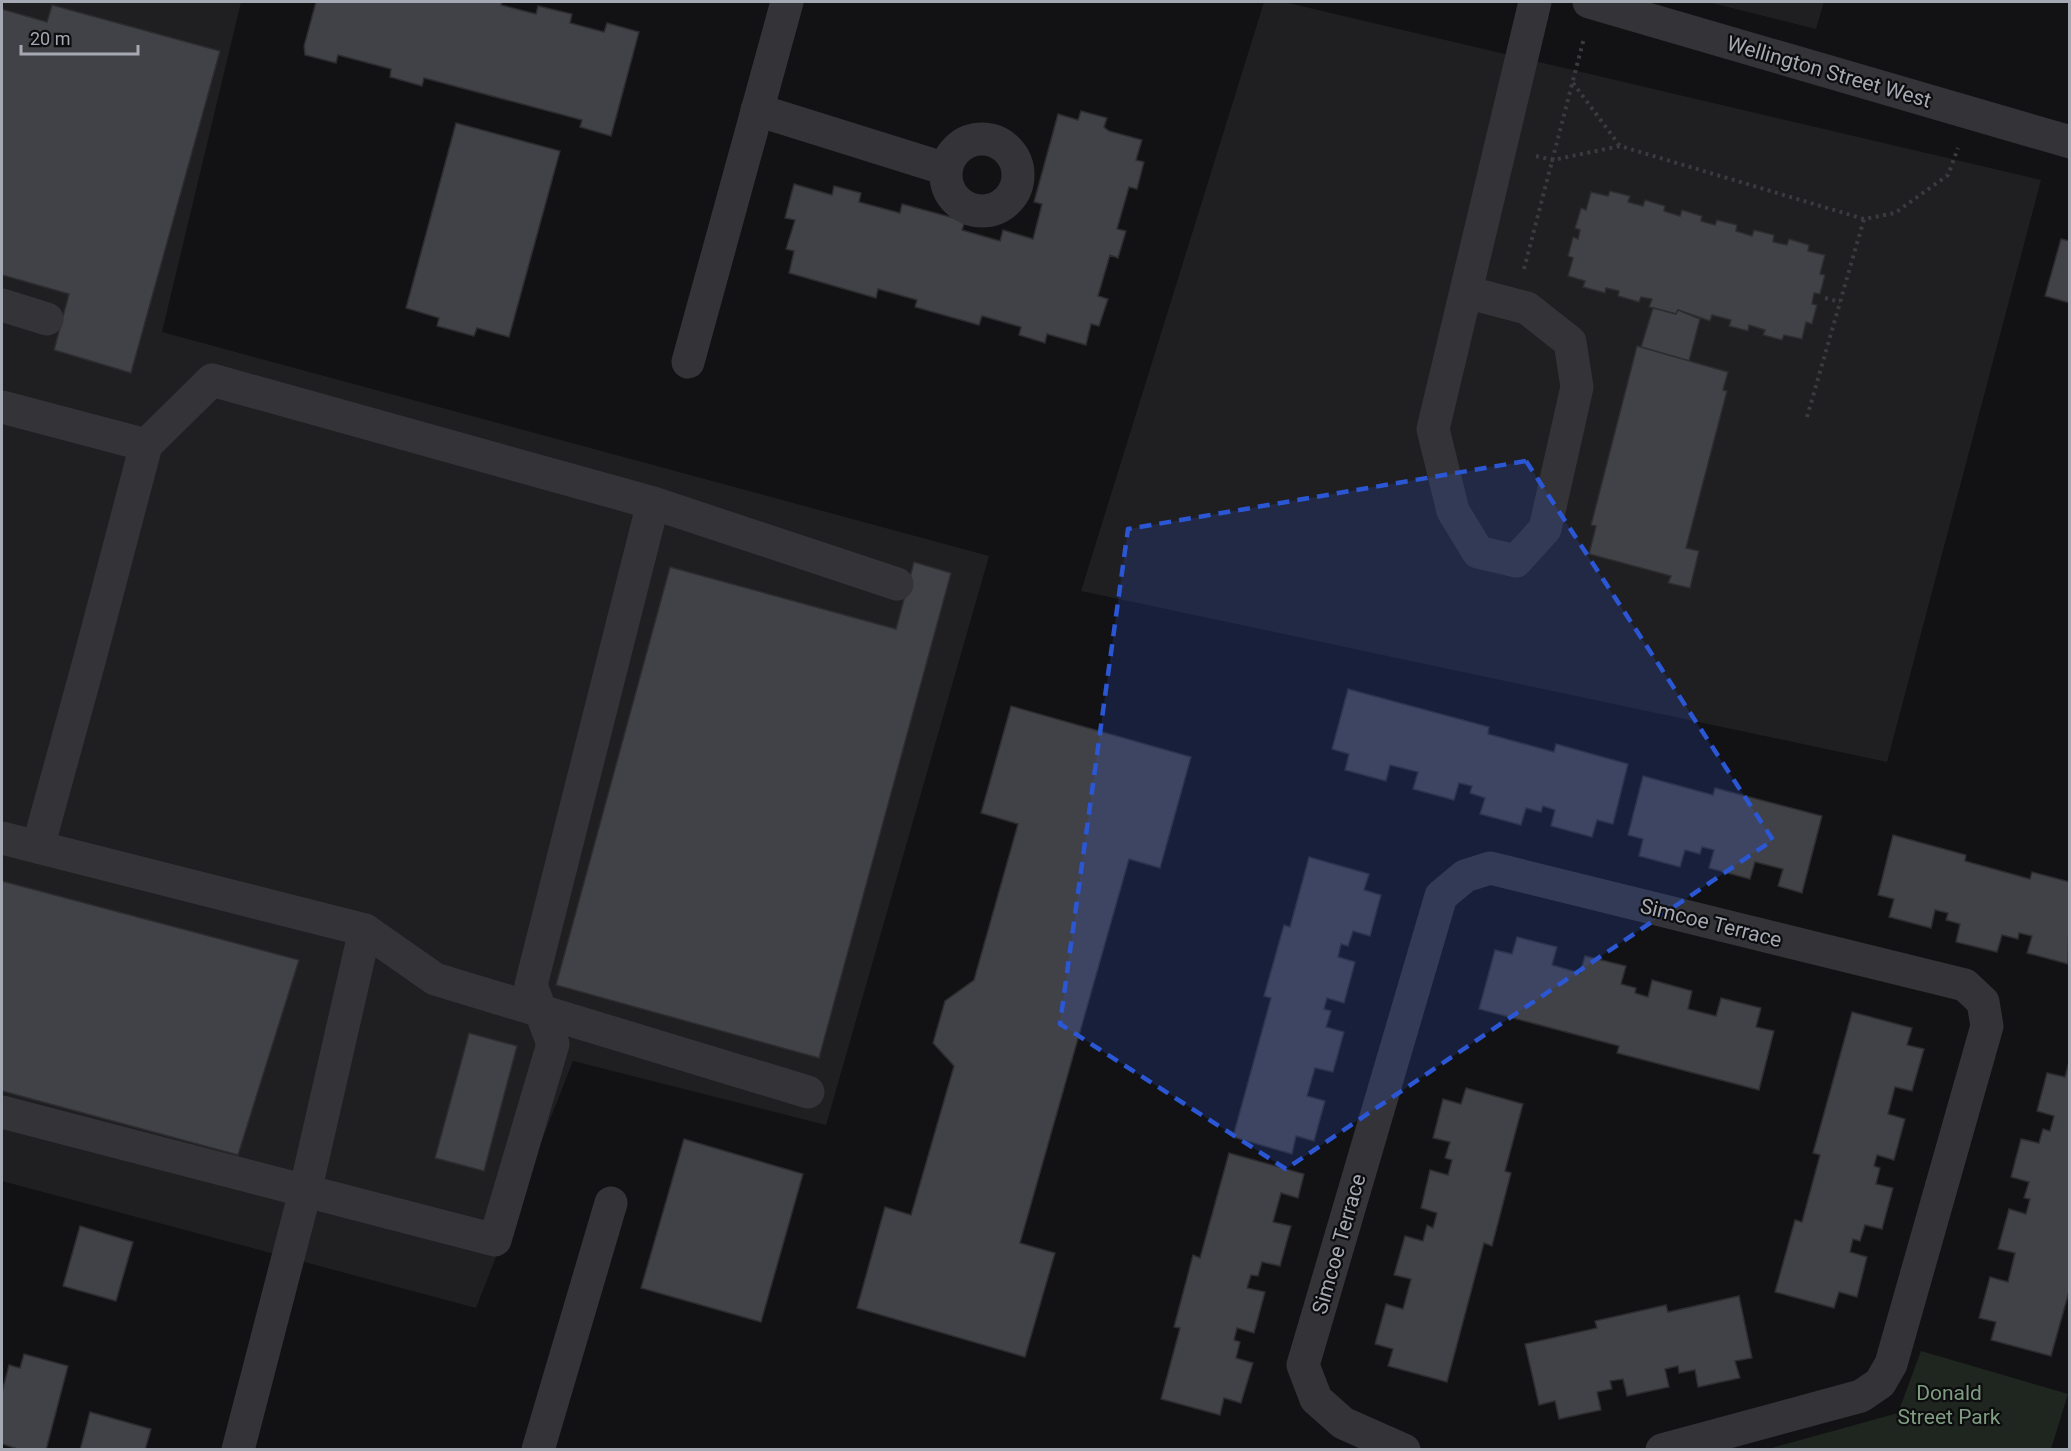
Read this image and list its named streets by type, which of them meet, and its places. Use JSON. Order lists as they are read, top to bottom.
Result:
{
  "streets": {
    "street": ["Wellington Street West", "Simcoe Terrace"]
  },
  "parks": ["Donald Street Park"],
  "scale_bar": "20 m"
}
